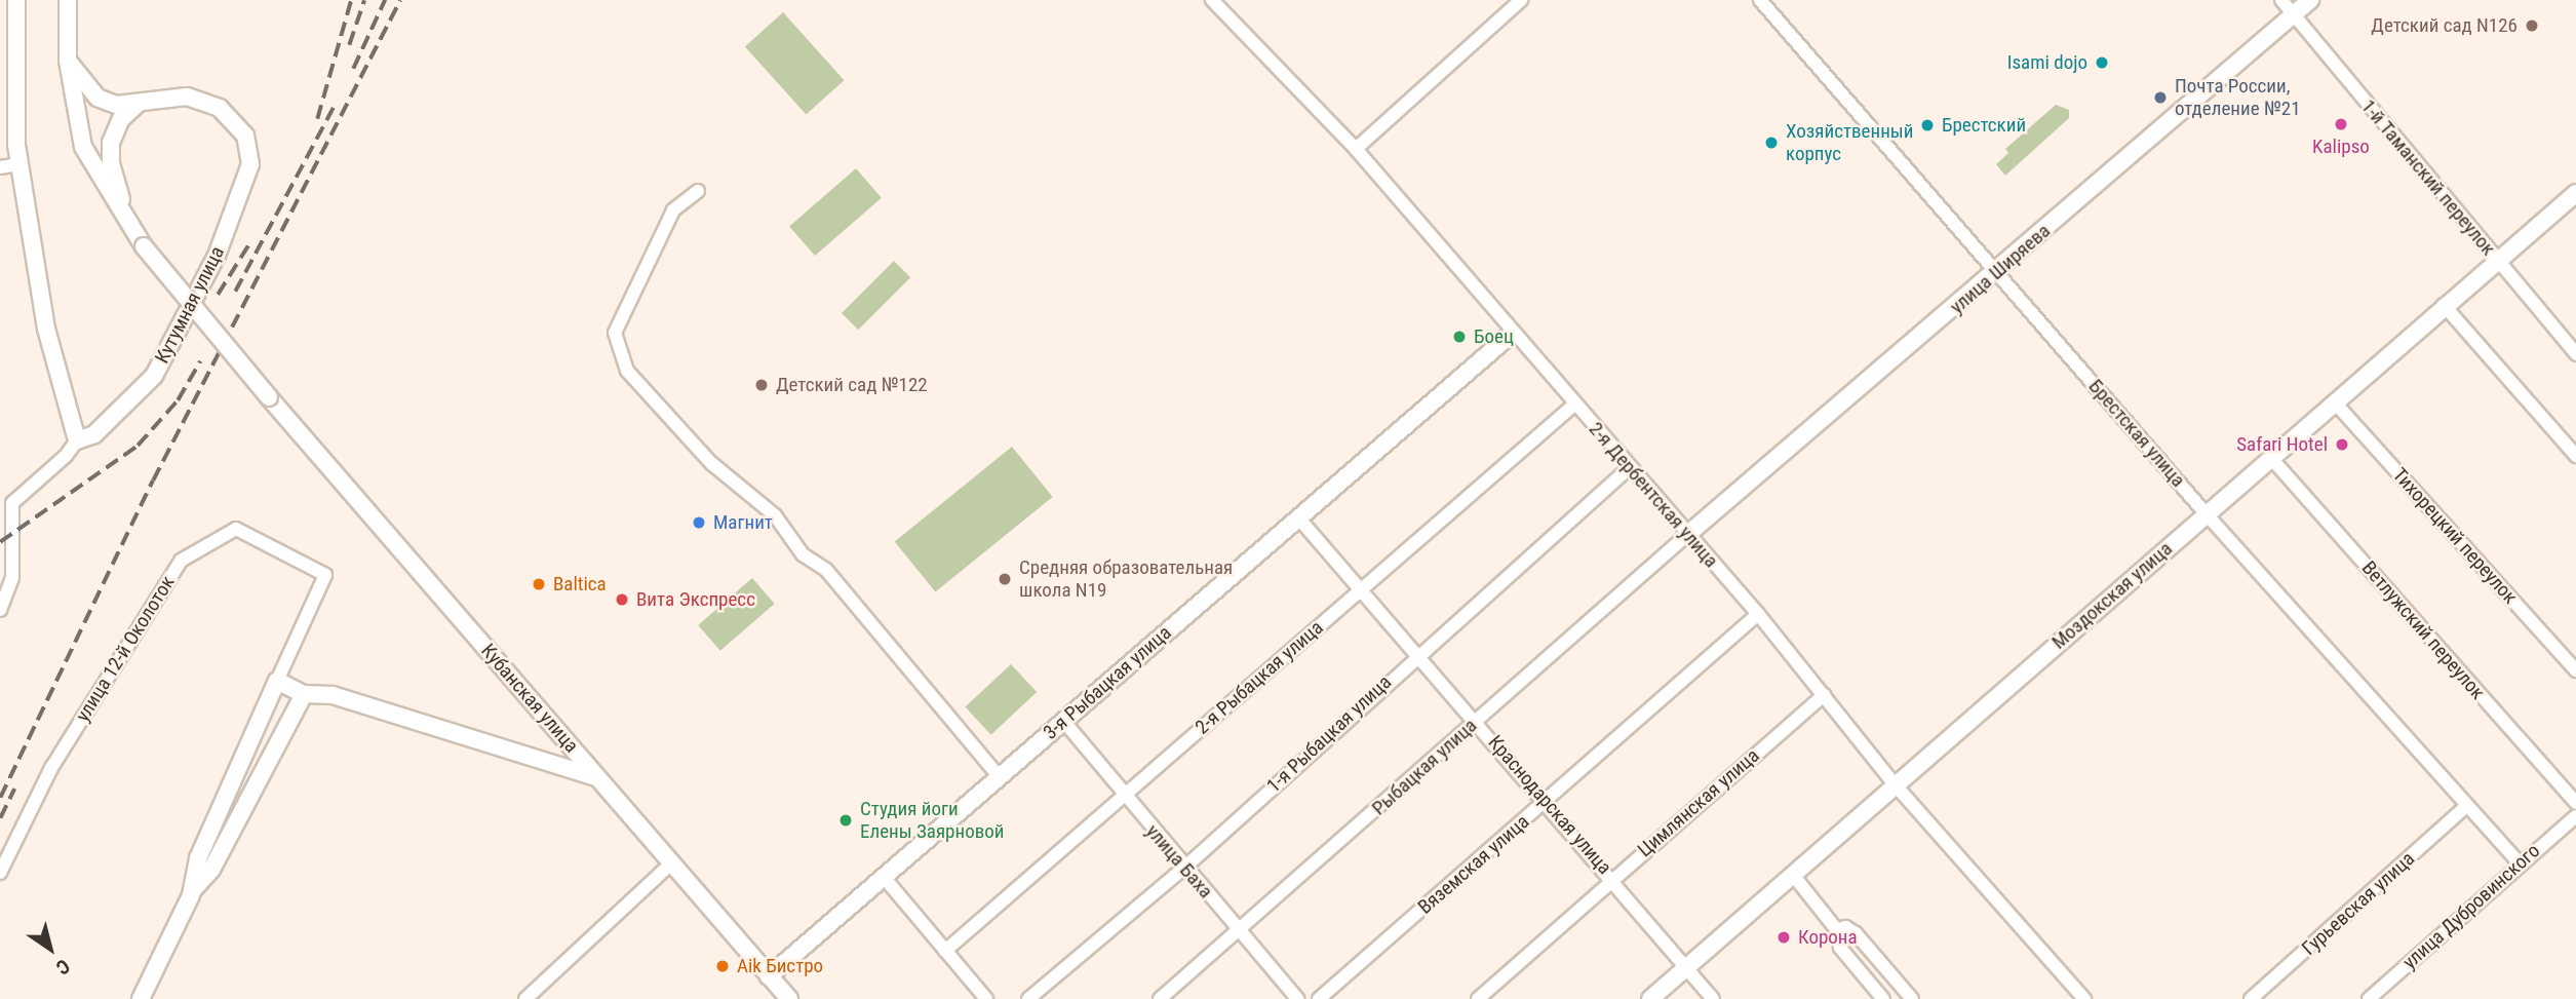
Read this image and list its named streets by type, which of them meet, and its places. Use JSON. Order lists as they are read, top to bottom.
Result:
{
  "streets": {
    "main road": [
      "улица Ширяева",
      "Кутумная улица",
      "Моздокская улица",
      "3-я Рыбацкая улица",
      "Кубанская улица"
    ],
    "street": [
      "1-й Таманский переулок",
      "Брестская улица",
      "2-я Дербентская улица",
      "Тихорецкий переулок",
      "Ветлужский переулок",
      "улица 12-й Околоток",
      "2-я Рыбацкая улица",
      "1-я Рыбацкая улица",
      "Рыбацкая улица",
      "Цимлянская улица",
      "Краснодарская улица",
      "улица Баха",
      "Вяземская улица",
      "Гурьевская улица",
      "улица Дубровинского"
    ]
  },
  "crossings": [
    ["1-й Таманский переулок", "улица Ширяева"],
    ["1-й Таманский переулок", "Моздокская улица"],
    ["улица Ширяева", "Брестская улица"],
    ["улица Ширяева", "2-я Дербентская улица"],
    ["улица Ширяева", "Рыбацкая улица"],
    ["Брестская улица", "Моздокская улица"],
    ["Брестская улица", "Гурьевская улица"],
    ["Брестская улица", "улица Дубровинского"],
    ["2-я Дербентская улица", "Моздокская улица"],
    ["2-я Дербентская улица", "2-я Рыбацкая улица"],
    ["2-я Дербентская улица", "3-я Рыбацкая улица"],
    ["2-я Дербентская улица", "1-я Рыбацкая улица"],
    ["2-я Дербентская улица", "Рыбацкая улица"],
    ["2-я Дербентская улица", "Цимлянская улица"],
    ["2-я Дербентская улица", "Вяземская улица"],
    ["Тихорецкий переулок", "Моздокская улица"],
    ["Моздокская улица", "Ветлужский переулок"],
    ["Моздокская улица", "Краснодарская улица"],
    ["2-я Рыбацкая улица", "Краснодарская улица"],
    ["2-я Рыбацкая улица", "улица Баха"],
    ["3-я Рыбацкая улица", "Кубанская улица"],
    ["3-я Рыбацкая улица", "Краснодарская улица"],
    ["3-я Рыбацкая улица", "улица Баха"],
    ["1-я Рыбацкая улица", "Краснодарская улица"],
    ["1-я Рыбацкая улица", "улица Баха"],
    ["Рыбацкая улица", "Краснодарская улица"],
    ["Рыбацкая улица", "улица Баха"],
    ["Цимлянская улица", "Краснодарская улица"],
    ["Краснодарская улица", "Вяземская улица"]
  ],
  "places": [
    "Детский сад N126",
    "Isami dojo",
    "Почта России, отделение №21",
    "Kalipso",
    "Брестский",
    "Хозяйственный корпус",
    "Боец",
    "Детский сад №122",
    "Safari Hotel",
    "Магнит",
    "Средняя образовательная школа N19",
    "Baltica",
    "Вита Экспресс",
    "Студия йоги Елены Заярновой",
    "Корона",
    "Aik Бистро"
  ],
  "north": "bottom right"
}
